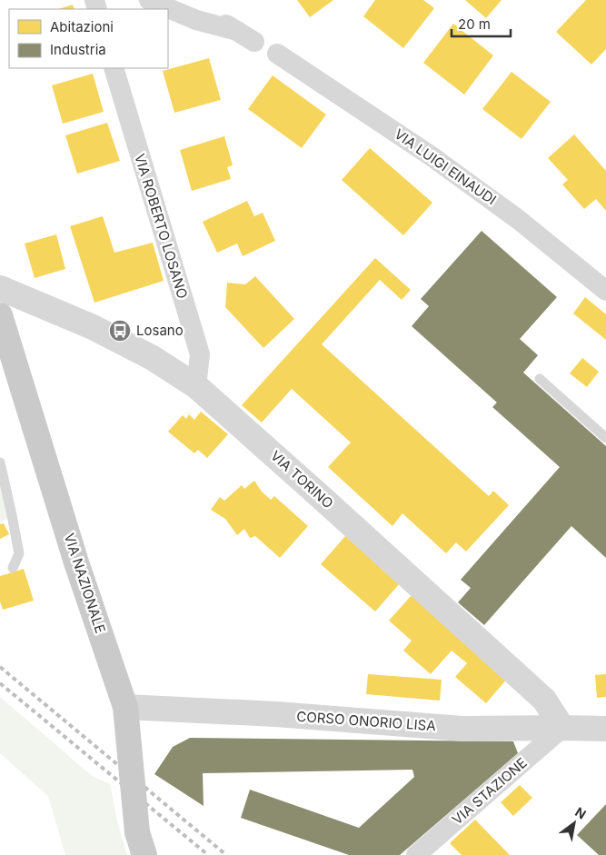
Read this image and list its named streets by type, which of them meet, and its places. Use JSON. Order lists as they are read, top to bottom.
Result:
{
  "streets": {
    "main road": ["VIA NAZIONALE"],
    "street": [
      "VIA LUIGI EINAUDI",
      "VIA ROBERTO LOSANO",
      "VIA TORINO",
      "CORSO ONORIO LISA",
      "VIA STAZIONE"
    ]
  },
  "crossings": [
    ["VIA ROBERTO LOSANO", "VIA TORINO"],
    ["VIA TORINO", "CORSO ONORIO LISA"],
    ["VIA TORINO", "VIA STAZIONE"],
    ["VIA NAZIONALE", "CORSO ONORIO LISA"],
    ["CORSO ONORIO LISA", "VIA STAZIONE"]
  ],
  "places": {
    "bus stop": ["Losano"]
  },
  "legend": ["Abitazioni", "Industria"],
  "scale_bar": "20 m",
  "north": "top right"
}
